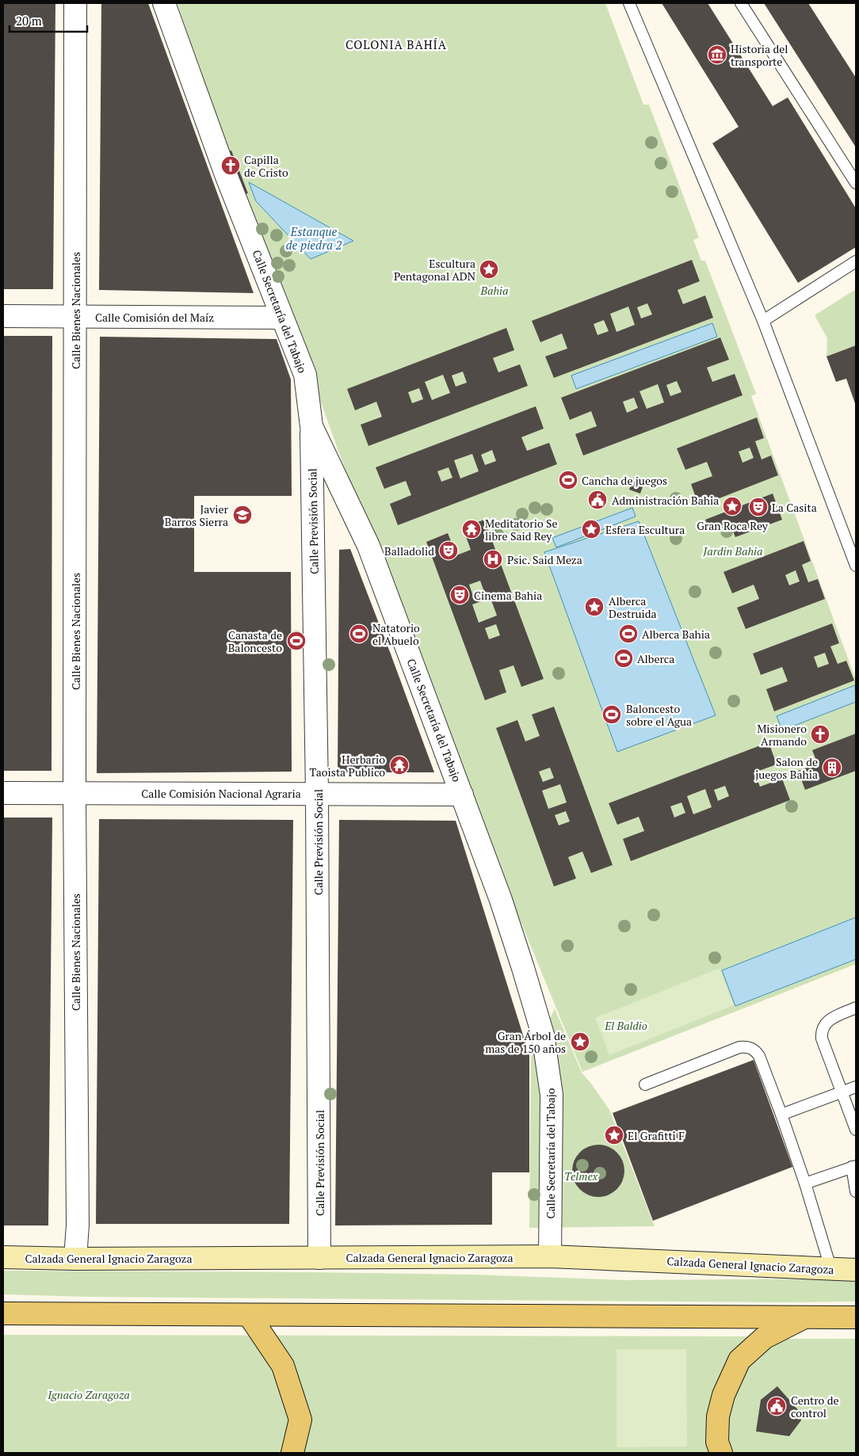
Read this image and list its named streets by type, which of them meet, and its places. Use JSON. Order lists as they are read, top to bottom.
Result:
{
  "streets": {
    "main road": ["Calzada General Ignacio Zaragoza"],
    "street": [
      "Calle Bienes Nacionales",
      "Calle Secretaría del Tabajo",
      "Calle Comisión del Maíz",
      "Calle Previsión Social",
      "Calle Comisión Nacional Agraria"
    ]
  },
  "crossings": [
    ["Calle Bienes Nacionales", "Calle Comisión del Maíz"],
    ["Calle Bienes Nacionales", "Calle Comisión Nacional Agraria"],
    ["Calle Bienes Nacionales", "Calzada General Ignacio Zaragoza"],
    ["Calle Secretaría del Tabajo", "Calle Comisión del Maíz"],
    ["Calle Secretaría del Tabajo", "Calle Previsión Social"],
    ["Calle Secretaría del Tabajo", "Calle Comisión Nacional Agraria"],
    ["Calle Secretaría del Tabajo", "Calzada General Ignacio Zaragoza"],
    ["Calle Previsión Social", "Calle Comisión Nacional Agraria"],
    ["Calle Previsión Social", "Calzada General Ignacio Zaragoza"]
  ],
  "districts": ["COLONIA BAHÍA"],
  "water": ["Estanque de piedra 2"],
  "parks": [
    "Bahia",
    "Jardin Bahia",
    "El Baldio",
    "Telmex",
    "Ignacio Zaragoza"
  ],
  "places": {
    "museum": ["Historia del transporte"],
    "church": ["Capilla de Cristo", "Misionero Armando"],
    "place": [
      "Escultura Pentagonal ADN",
      "Gran Roca Rey",
      "Esfera Escultura",
      "Alberca Destruida",
      "Gran Árbol de mas de 150 años",
      "El Grafitti F"
    ],
    "sports": [
      "Cancha de juegos",
      "Natatorio el Abuelo",
      "Alberca Bahia",
      "Canasta de Baloncesto",
      "Alberca",
      "Baloncesto sobre el Agua"
    ],
    "public building": ["Administración Bahia", "Centro de control"],
    "theatre": ["La Casita", "Balladolid", "Cinema Bahia"],
    "school or university": ["Javier Barros Sierra"],
    "temple": ["Meditatorio Se libre Said Rey", "Herbario Taoista Publico"],
    "hospital": ["Psic. Said Meza"],
    "building": ["Salon de juegos Bahia"]
  },
  "scale_bar": "20 m"
}
